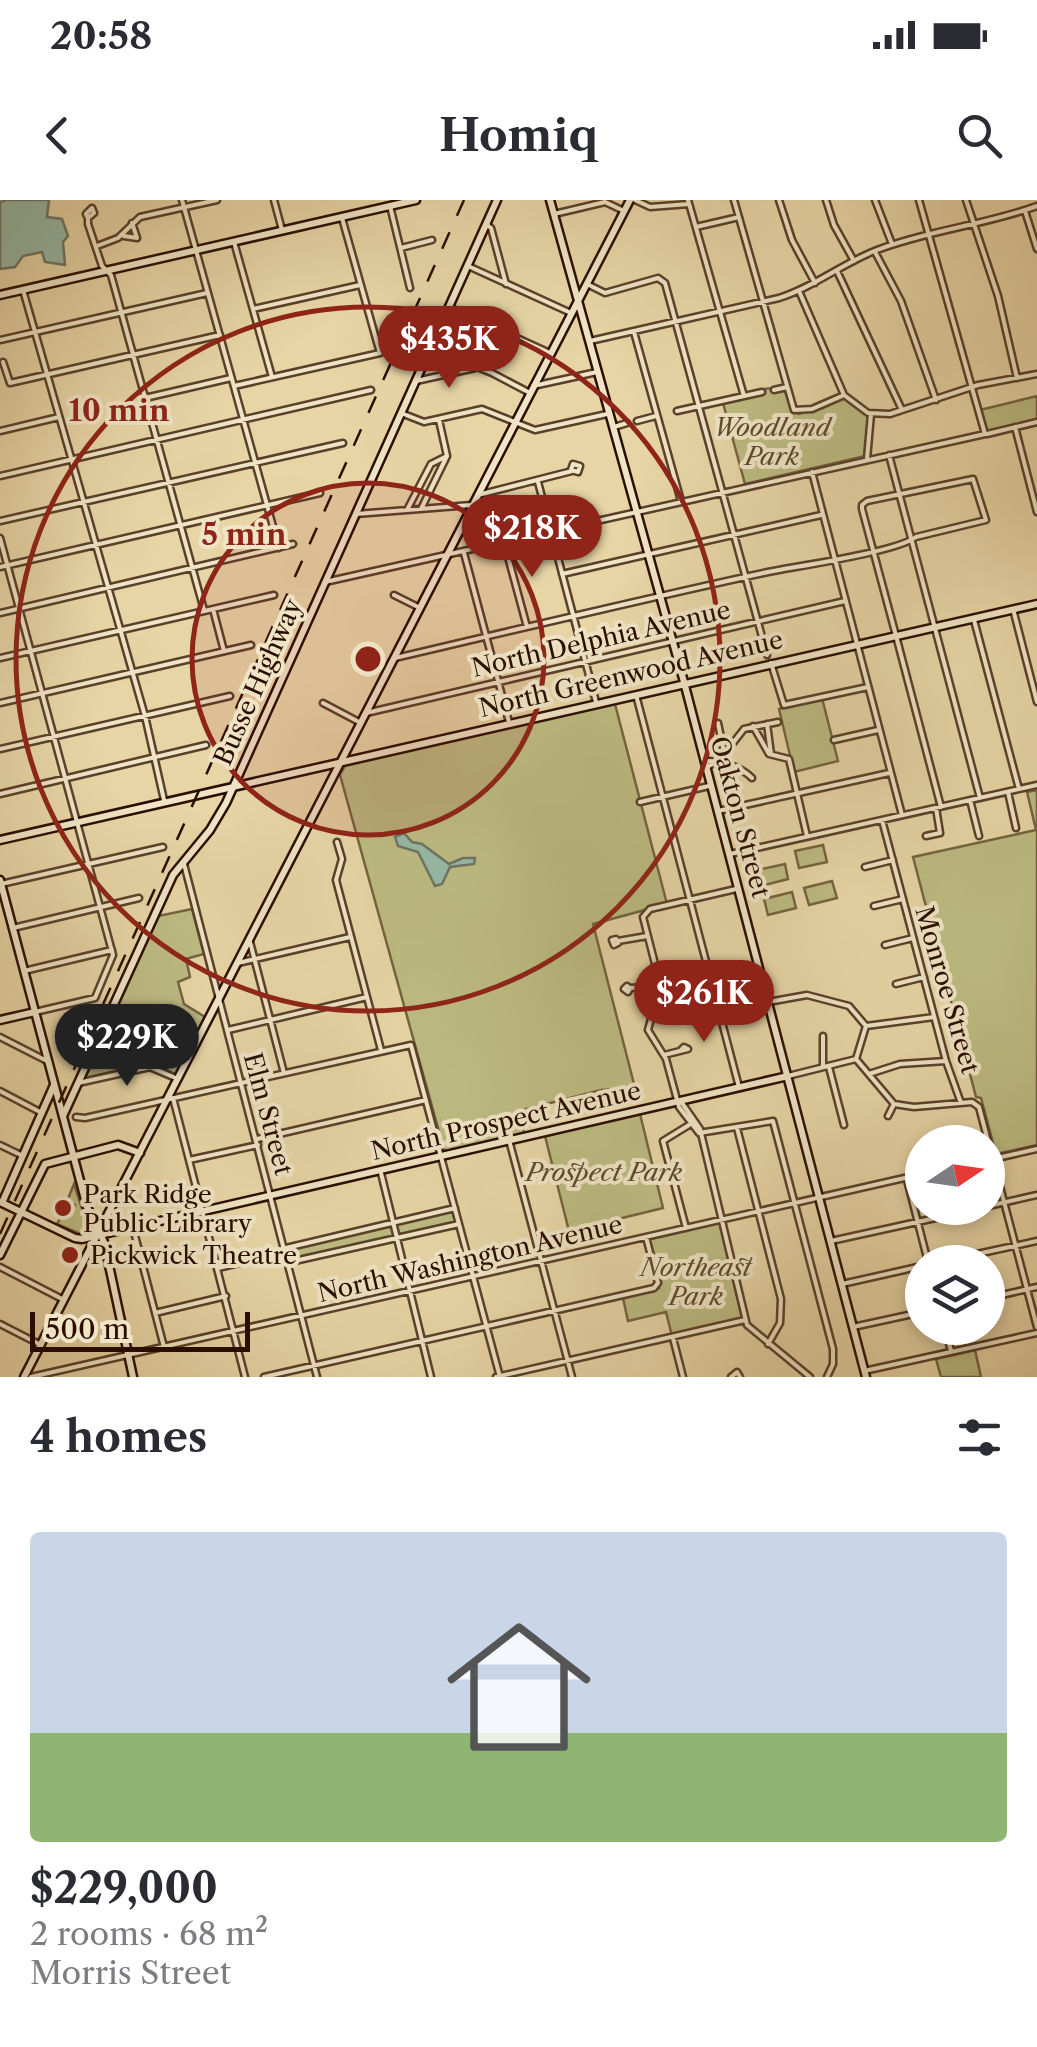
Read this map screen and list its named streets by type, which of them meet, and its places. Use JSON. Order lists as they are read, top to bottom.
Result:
{
  "streets": {
    "main road": [
      "North Greenwood Avenue",
      "Busse Highway",
      "Oakton Street",
      "North Prospect Avenue"
    ],
    "street": [
      "North Delphia Avenue",
      "Monroe Street",
      "Elm Street",
      "North Washington Avenue"
    ]
  },
  "crossings": [
    ["North Delphia Avenue", "Oakton Street"],
    ["North Greenwood Avenue", "Busse Highway"],
    ["North Greenwood Avenue", "Oakton Street"],
    ["Busse Highway", "Elm Street"],
    ["Oakton Street", "North Prospect Avenue"],
    ["Oakton Street", "North Washington Avenue"],
    ["Elm Street", "North Prospect Avenue"],
    ["Elm Street", "North Washington Avenue"]
  ],
  "parks": ["Woodland Park", "Prospect Park", "Northeast Park"],
  "places": ["Park Ridge Public Library", "Pickwick Theatre"],
  "scale_bar": "500 m",
  "north": "right",
  "page": {
    "status": "20:58",
    "header": "Homiq",
    "price": [
      "$435K",
      "$218K",
      "$261K",
      "$229K"
    ],
    "scale": "500 m",
    "heading": "4 homes",
    "list": [
      {
        "name": "$229,000",
        "note": "2 rooms · 68 m² · Morris Street"
      }
    ]
  },
  "rings": ["10 min", "5 min"]
}
